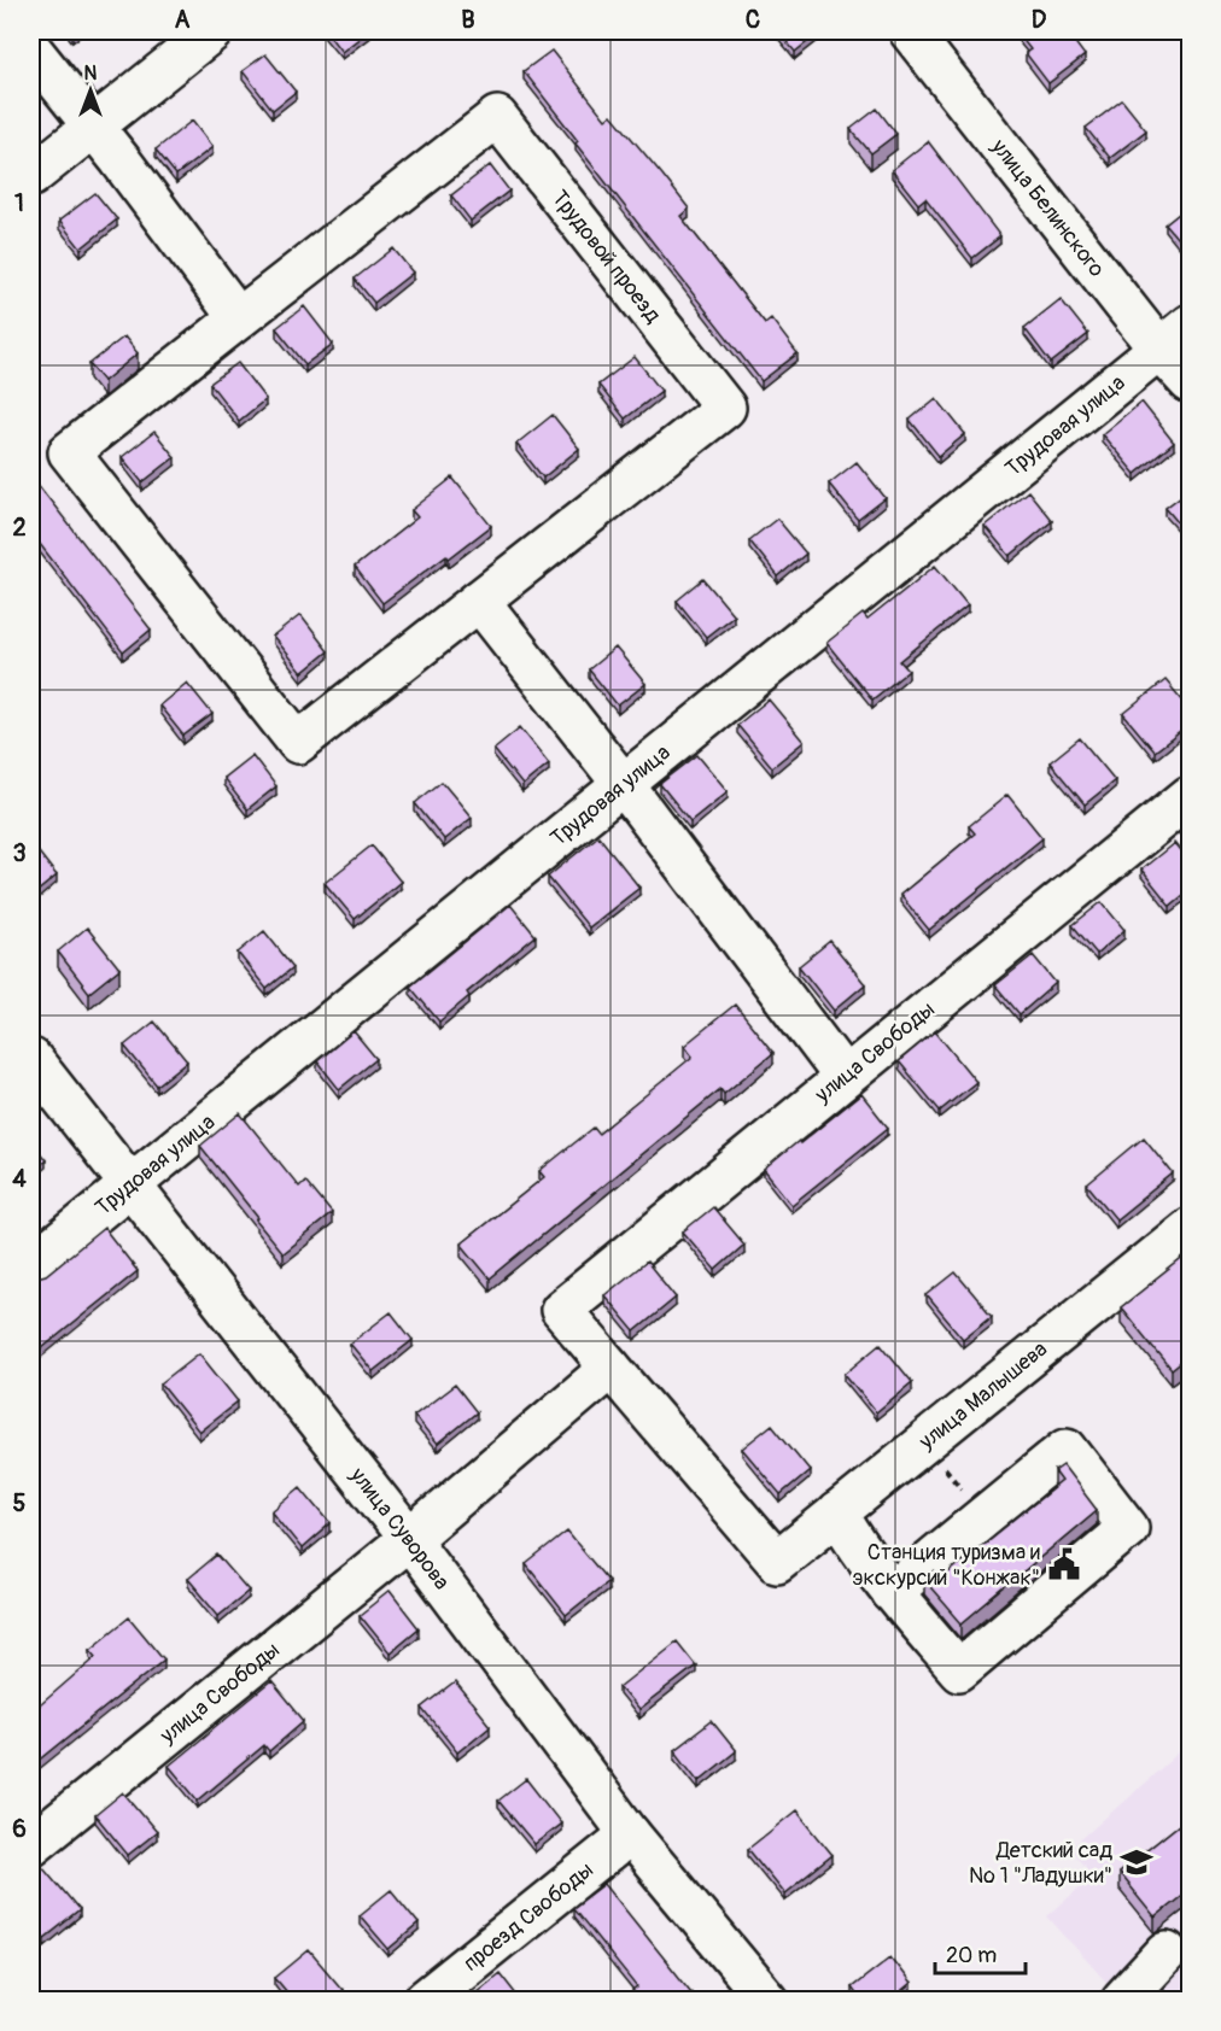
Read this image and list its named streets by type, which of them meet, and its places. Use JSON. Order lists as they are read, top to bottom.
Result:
{
  "streets": {
    "street": [
      "улица Белинского",
      "Трудовой проезд",
      "Трудовая улица",
      "улица Свободы",
      "улица Малышева",
      "улица Суворова",
      "проезд Свободы"
    ]
  },
  "crossings": [
    ["улица Белинского", "Трудовая улица"],
    ["Трудовая улица", "улица Суворова"],
    ["улица Свободы", "улица Малышева"],
    ["улица Свободы", "улица Суворова"],
    ["улица Суворова", "проезд Свободы"]
  ],
  "places": {
    "public building": ["Станция туризма и экскурсий \"Конжак\""],
    "school or university": ["Детский сад № 1 \"Ладушки\""]
  },
  "scale_bar": "20 m",
  "north": "top",
  "grid": {
    "columns": [
      "A",
      "B",
      "C",
      "D"
    ],
    "rows": [
      "1",
      "2",
      "3",
      "4",
      "5",
      "6"
    ]
  }
}
